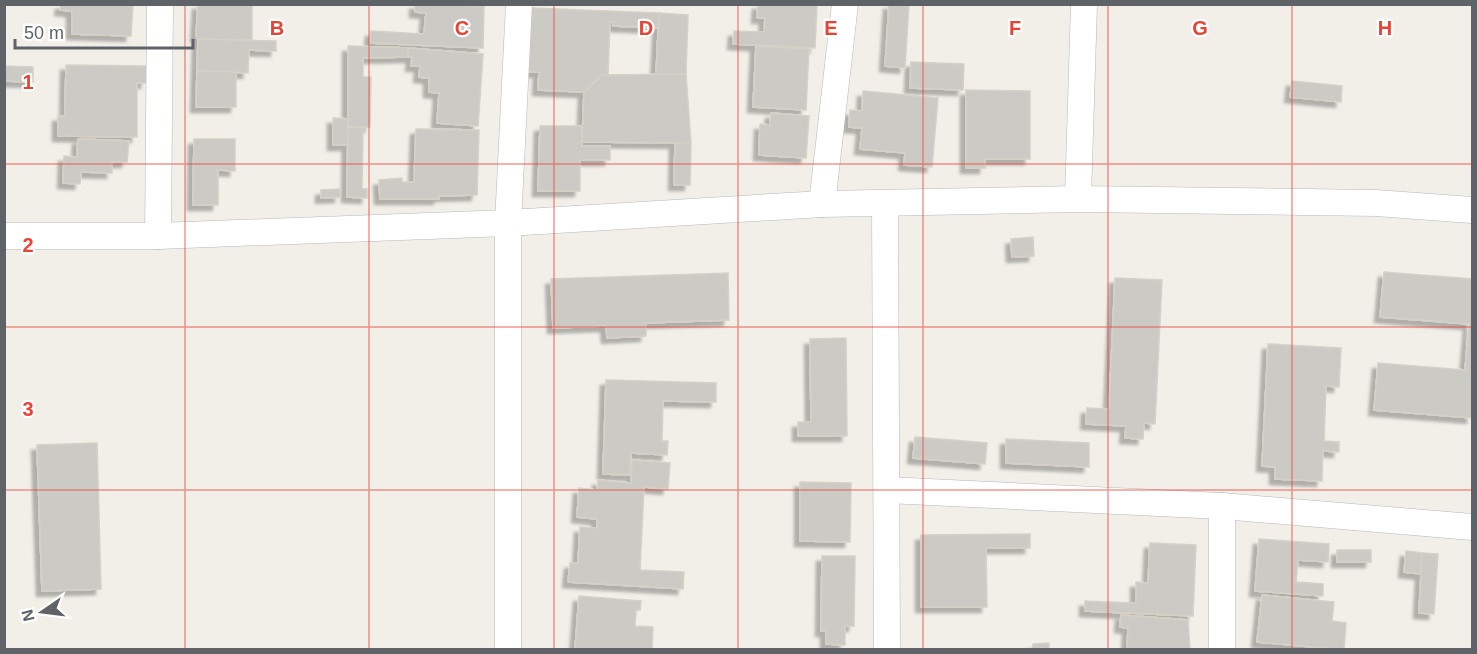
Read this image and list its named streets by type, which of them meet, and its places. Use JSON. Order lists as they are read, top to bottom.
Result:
{
  "scale_bar": "50 m",
  "north": "left",
  "grid": {
    "columns": [
      "B",
      "C",
      "D",
      "E",
      "F",
      "G",
      "H"
    ],
    "rows": ["1", "2", "3"]
  }
}
